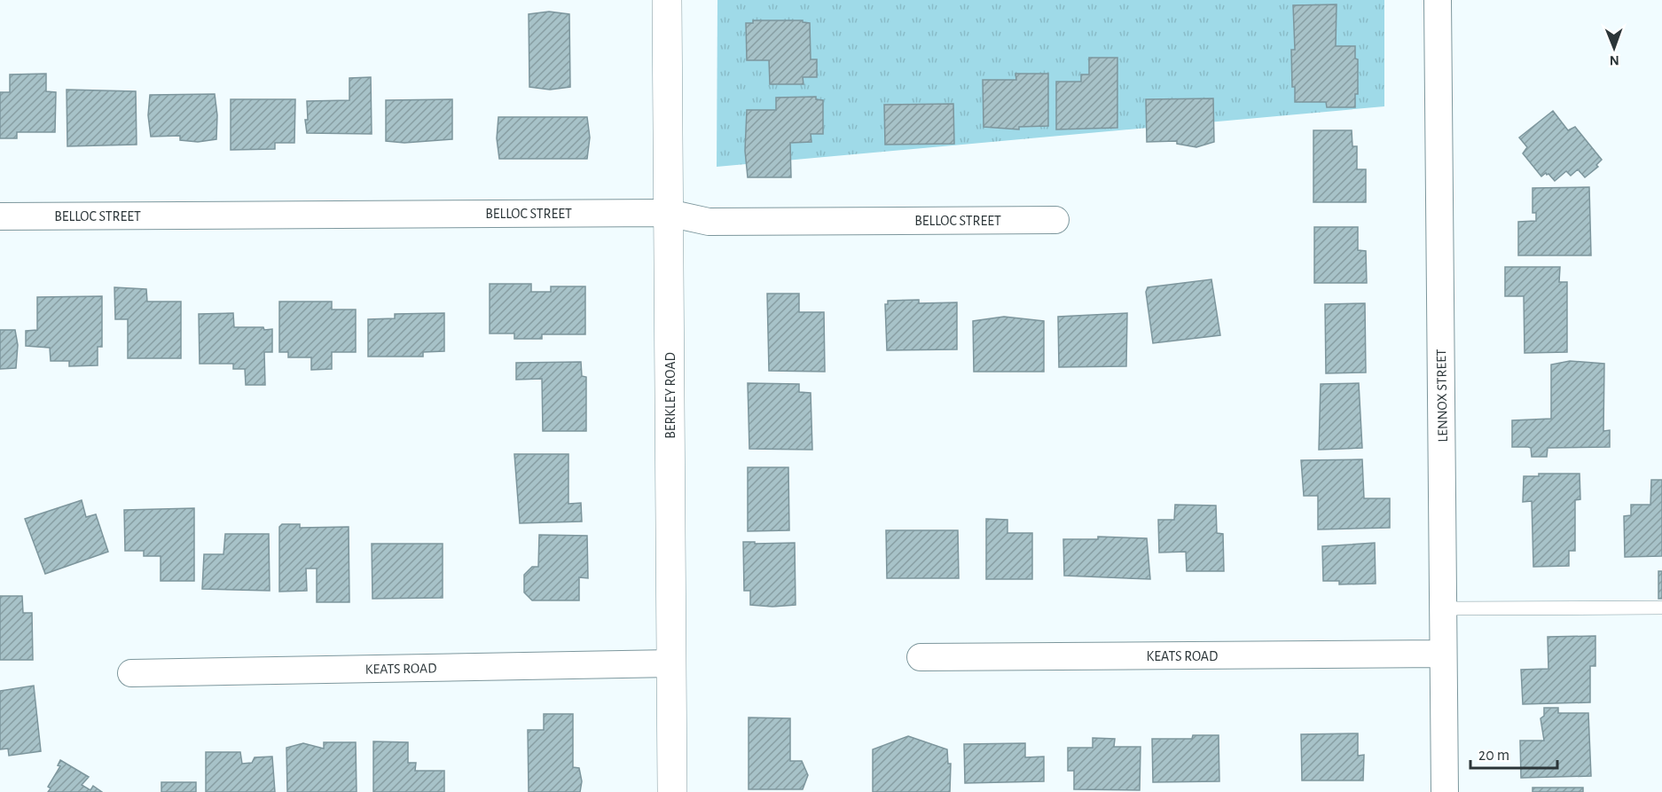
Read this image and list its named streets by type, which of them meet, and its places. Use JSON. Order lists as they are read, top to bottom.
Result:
{
  "streets": {
    "street": [
      "BELLOC STREET",
      "BERKLEY ROAD",
      "LENNOX STREET",
      "KEATS ROAD"
    ]
  },
  "crossings": [
    ["BELLOC STREET", "BERKLEY ROAD"],
    ["BERKLEY ROAD", "KEATS ROAD"],
    ["LENNOX STREET", "KEATS ROAD"]
  ],
  "scale_bar": "20 m",
  "north": "bottom"
}
